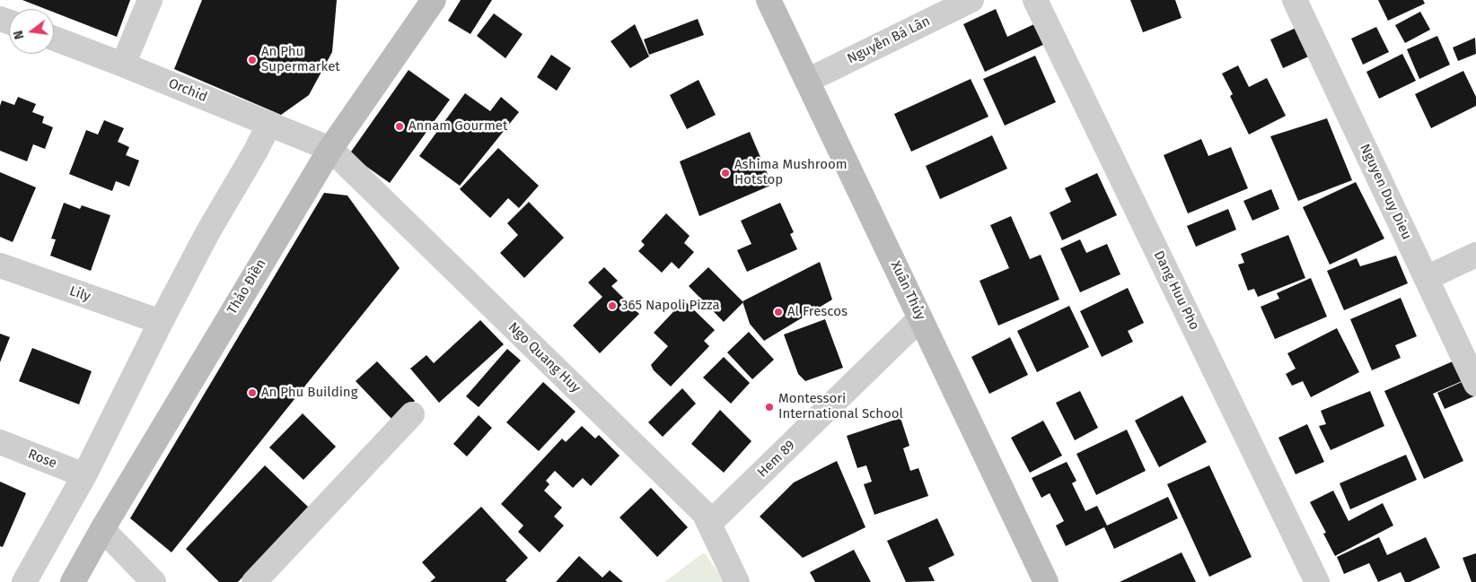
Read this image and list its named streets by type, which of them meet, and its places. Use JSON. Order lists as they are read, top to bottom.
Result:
{
  "streets": {
    "main road": ["Thảo Điền", "Xuân Thủy"],
    "street": [
      "Nguyễn Bá Lân",
      "Orchid",
      "Nguyen Duy Dieu",
      "Dang Huu Pho",
      "Lily",
      "Ngo Quang Huy",
      "Rose",
      "Hem 89"
    ]
  },
  "crossings": [
    ["Nguyễn Bá Lân", "Xuân Thủy"],
    ["Orchid", "Thảo Điền"],
    ["Orchid", "Ngo Quang Huy"],
    ["Thảo Điền", "Ngo Quang Huy"],
    ["Xuân Thủy", "Hem 89"],
    ["Ngo Quang Huy", "Hem 89"]
  ],
  "places": [
    "An Phu Supermarket",
    "Annam Gourmet",
    "Ashima Mushroom Hotstop",
    "365 Napoli Pizza",
    "Al Frescos",
    "An Phu Building",
    "Montessori International School"
  ],
  "north": "left"
}
